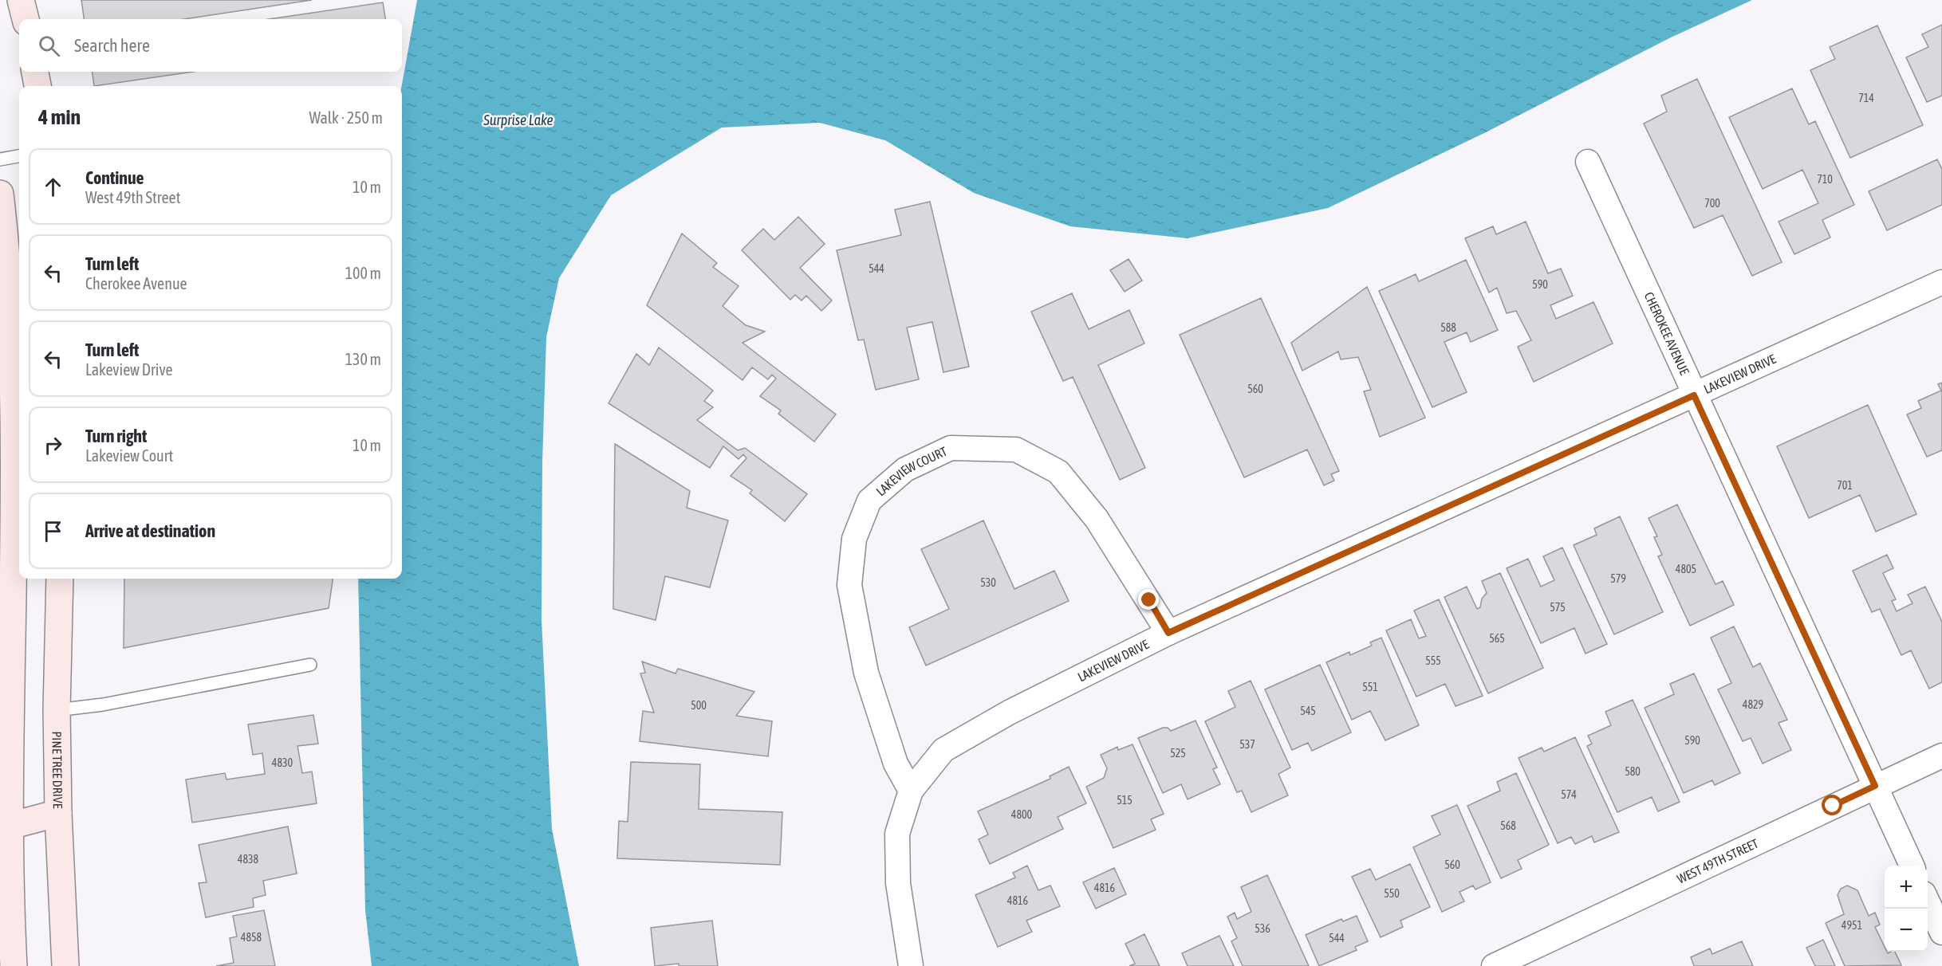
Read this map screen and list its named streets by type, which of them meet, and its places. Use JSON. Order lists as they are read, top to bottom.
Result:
{
  "streets": {
    "main road": ["PINE TREE DRIVE"],
    "street": [
      "CHEROKEE AVENUE",
      "LAKEVIEW DRIVE",
      "LAKEVIEW COURT",
      "WEST 49TH STREET"
    ]
  },
  "crossings": [
    ["CHEROKEE AVENUE", "LAKEVIEW DRIVE"],
    ["CHEROKEE AVENUE", "WEST 49TH STREET"],
    ["LAKEVIEW DRIVE", "LAKEVIEW COURT"]
  ],
  "water": ["Surprise Lake"],
  "house_numbers": [
    "714",
    "710",
    "700",
    "544",
    "590",
    "588",
    "560",
    "701",
    "4805",
    "579",
    "530",
    "575",
    "565",
    "555",
    "551",
    "4829",
    "500",
    "545",
    "590",
    "537",
    "525",
    "4830",
    "580",
    "574",
    "515",
    "4800",
    "568",
    "4838",
    "560",
    "4816",
    "550",
    "4816",
    "4951",
    "536",
    "4858",
    "544"
  ],
  "page": {
    "search": "Search here",
    "heading": ["4 min", "Walk · 250 m"],
    "list": [
      ["Continue", "West 49th Street", "10 m"],
      ["Turn left", "Cherokee Avenue", "100 m"],
      ["Turn left", "Lakeview Drive", "130 m"],
      ["Turn right", "Lakeview Court", "10 m"],
      "Arrive at destination"
    ],
    "map_buttons": ["+", "−"]
  }
}
